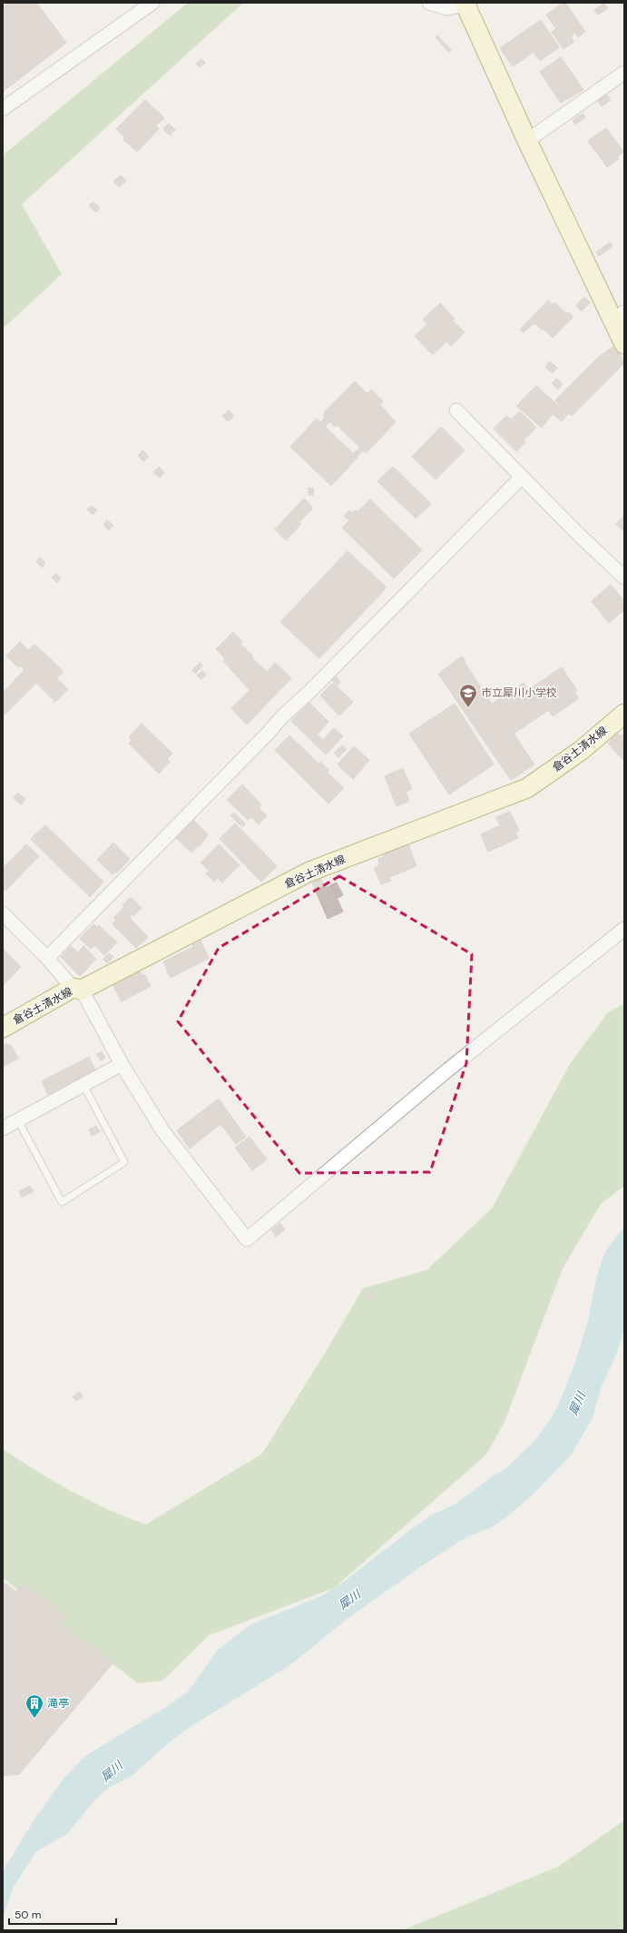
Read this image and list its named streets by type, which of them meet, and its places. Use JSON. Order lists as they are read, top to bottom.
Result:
{
  "streets": {
    "main road": ["倉谷土清水線"]
  },
  "water": ["犀川"],
  "places": {
    "school or university": ["市立犀川小学校"],
    "building": ["滝亭"]
  },
  "scale_bar": "50 m"
}
